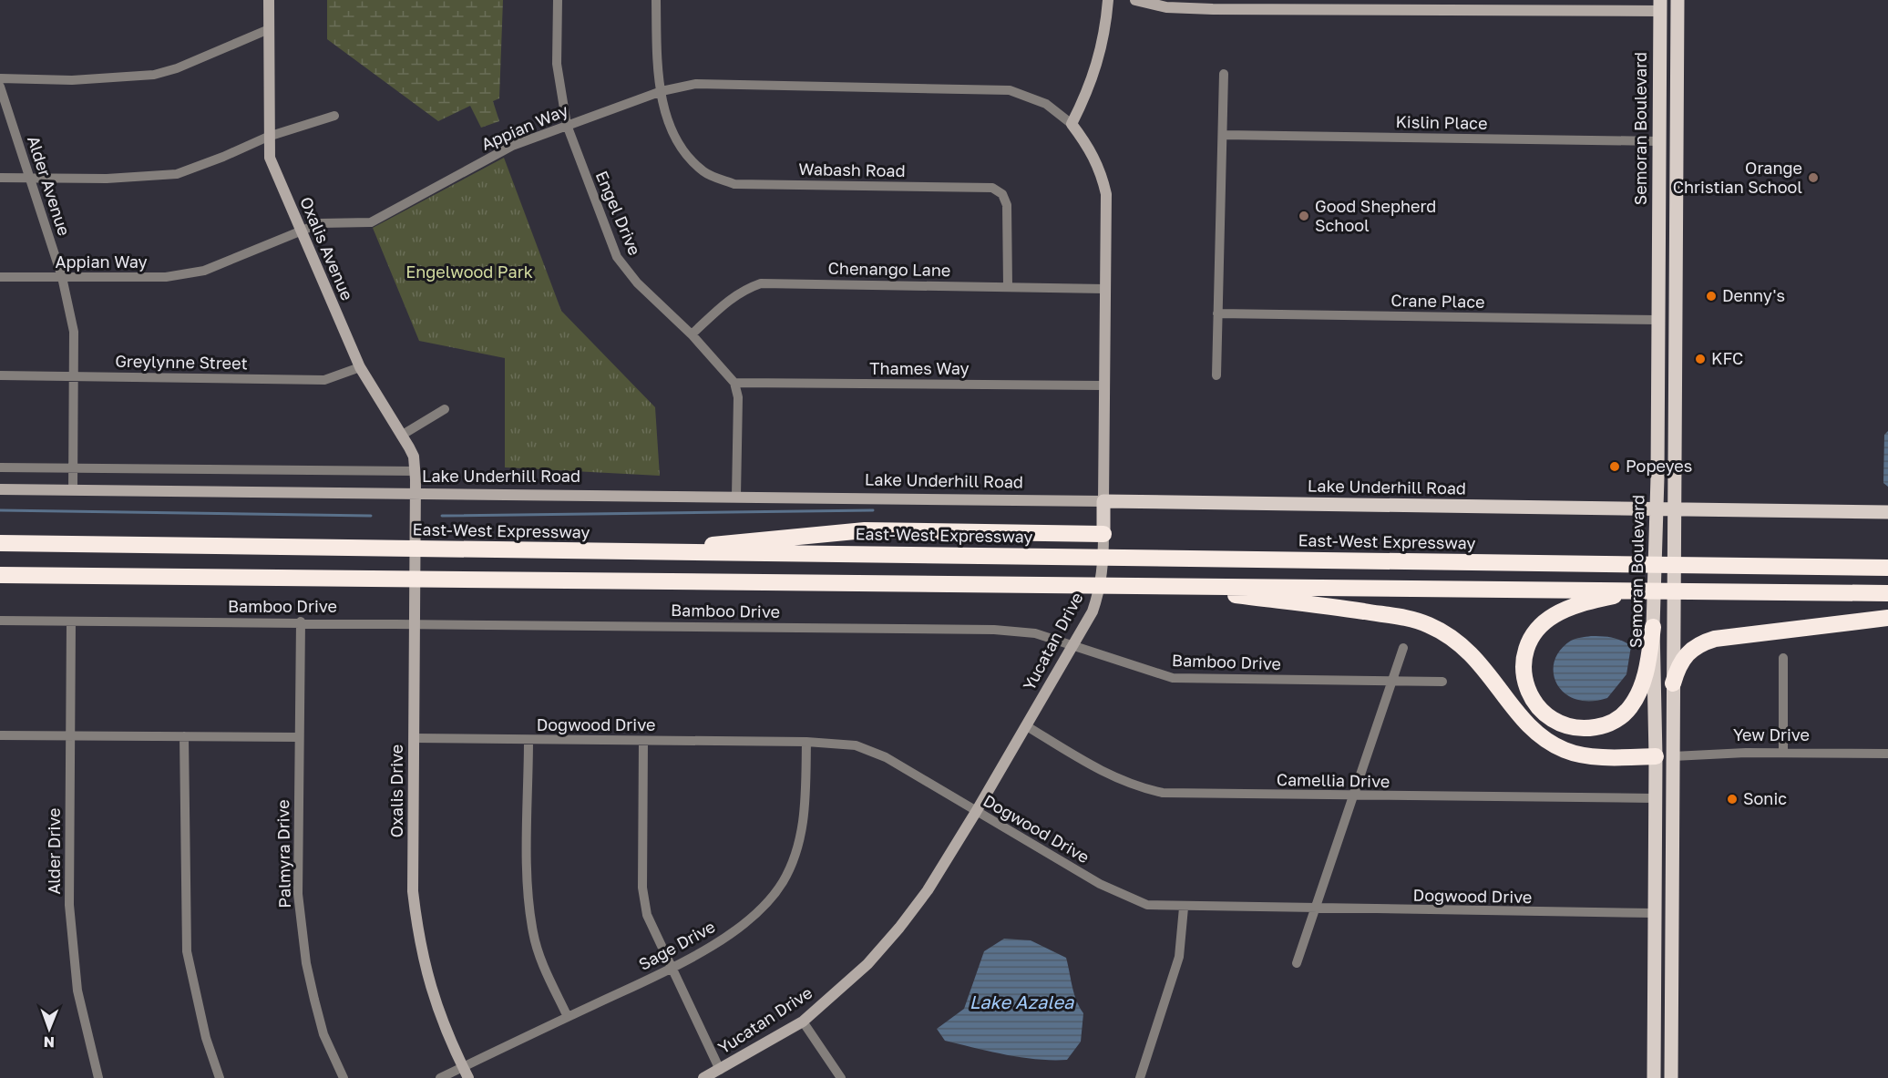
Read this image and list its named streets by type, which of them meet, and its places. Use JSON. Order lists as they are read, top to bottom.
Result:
{
  "streets": {
    "highway": ["East-West Expressway"],
    "main road": [
      "Semoran Boulevard",
      "Lake Underhill Road",
      "Yucatan Drive",
      "Yew Drive"
    ],
    "street": [
      "Kislin Place",
      "Appian Way",
      "Wabash Road",
      "Alder Avenue",
      "Engel Drive",
      "Oxalis Avenue",
      "Chenango Lane",
      "Crane Place",
      "Greylynne Street",
      "Thames Way",
      "Bamboo Drive",
      "Dogwood Drive",
      "Camellia Drive",
      "Oxalis Drive",
      "Alder Drive",
      "Palmyra Drive",
      "Sage Drive"
    ]
  },
  "crossings": [
    ["Kislin Place", "Semoran Boulevard"],
    ["Appian Way", "Wabash Road"],
    ["Appian Way", "Alder Avenue"],
    ["Appian Way", "Engel Drive"],
    ["Appian Way", "Oxalis Avenue"],
    ["Appian Way", "Yucatan Drive"],
    ["Semoran Boulevard", "Crane Place"],
    ["Semoran Boulevard", "Lake Underhill Road"],
    ["Semoran Boulevard", "Dogwood Drive"],
    ["Semoran Boulevard", "Yew Drive"],
    ["Semoran Boulevard", "Camellia Drive"],
    ["Wabash Road", "Chenango Lane"],
    ["Alder Avenue", "Greylynne Street"],
    ["Alder Avenue", "Lake Underhill Road"],
    ["Engel Drive", "Chenango Lane"],
    ["Engel Drive", "Thames Way"],
    ["Oxalis Avenue", "Greylynne Street"],
    ["Oxalis Avenue", "Lake Underhill Road"],
    ["Oxalis Avenue", "Oxalis Drive"],
    ["Chenango Lane", "Yucatan Drive"],
    ["Thames Way", "Yucatan Drive"],
    ["Lake Underhill Road", "Yucatan Drive"],
    ["Lake Underhill Road", "Oxalis Drive"],
    ["Bamboo Drive", "Yucatan Drive"],
    ["Bamboo Drive", "Oxalis Drive"],
    ["Bamboo Drive", "Alder Drive"],
    ["Bamboo Drive", "Palmyra Drive"],
    ["Yucatan Drive", "Dogwood Drive"],
    ["Yucatan Drive", "Camellia Drive"],
    ["Dogwood Drive", "Oxalis Drive"],
    ["Dogwood Drive", "Sage Drive"],
    ["Oxalis Drive", "Sage Drive"]
  ],
  "water": ["Lake Azalea"],
  "parks": ["Engelwood Park"],
  "places": [
    "Orange Christian School",
    "Good Shepherd School",
    "Denny's",
    "KFC",
    "Popeyes",
    "Sonic"
  ],
  "north": "bottom"
}
